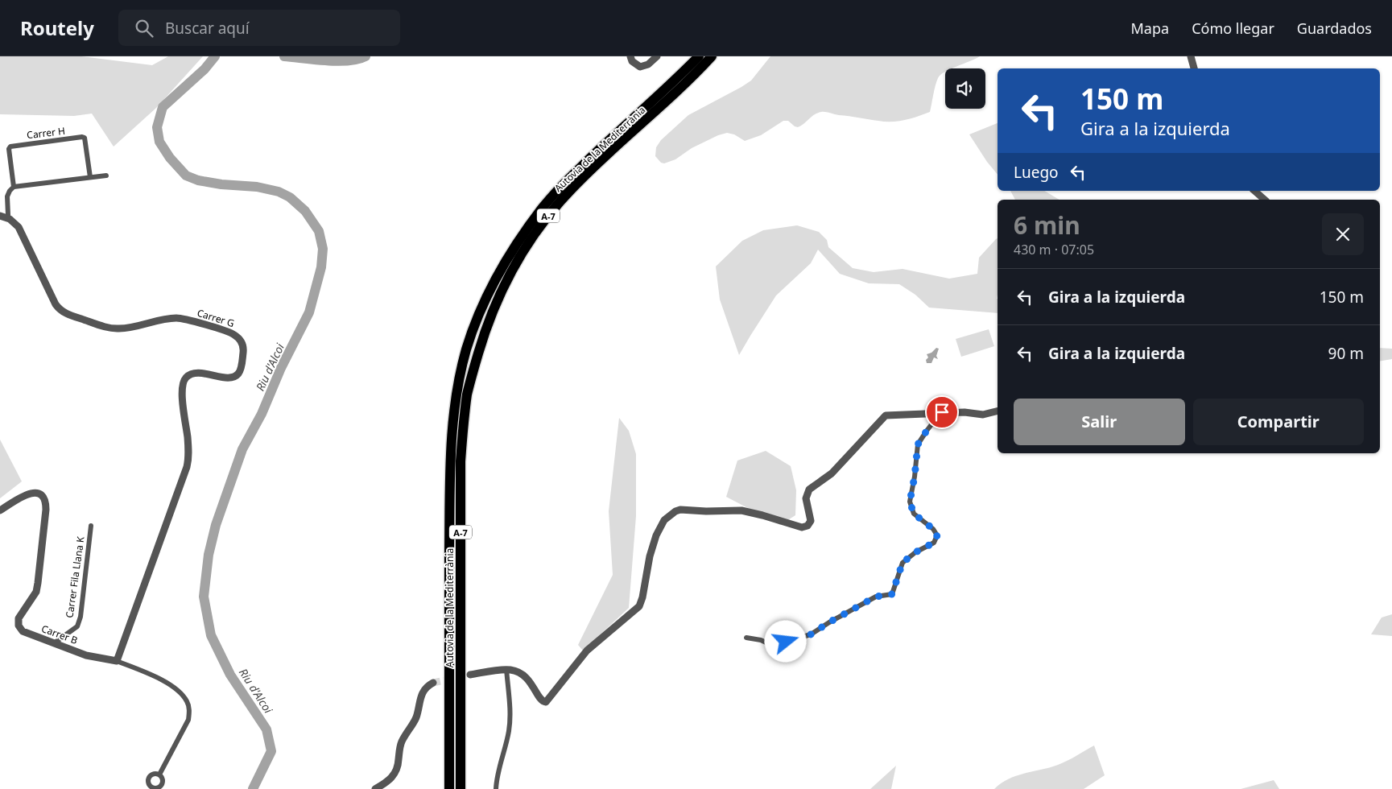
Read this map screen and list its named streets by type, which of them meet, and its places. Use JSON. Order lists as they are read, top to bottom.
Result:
{
  "streets": {
    "highway": ["Autovia de la Mediterrània", "A-7"],
    "street": [
      "Carrer H",
      "Carrer G",
      "Carrer Fila Llana K",
      "Carrer B"
    ]
  },
  "crossings": [
    ["Carrer H", "Carrer G"],
    ["Carrer G", "Carrer B"],
    ["Carrer Fila Llana K", "Carrer B"]
  ],
  "water": ["Riu d'Alcoi"],
  "page": {
    "header": "Routely",
    "search": "Buscar aquí",
    "nav": ["Mapa", "Cómo llegar", "Guardados"],
    "turn": ["150 m", "Gira a la izquierda"],
    "then": "Luego",
    "heading": ["6 min", "430 m · 07:05"],
    "list": [
      {
        "name": "Gira a la izquierda",
        "value": "150 m"
      },
      {
        "name": "Gira a la izquierda",
        "value": "90 m"
      }
    ],
    "buttons": ["Salir", "Compartir"]
  }
}
